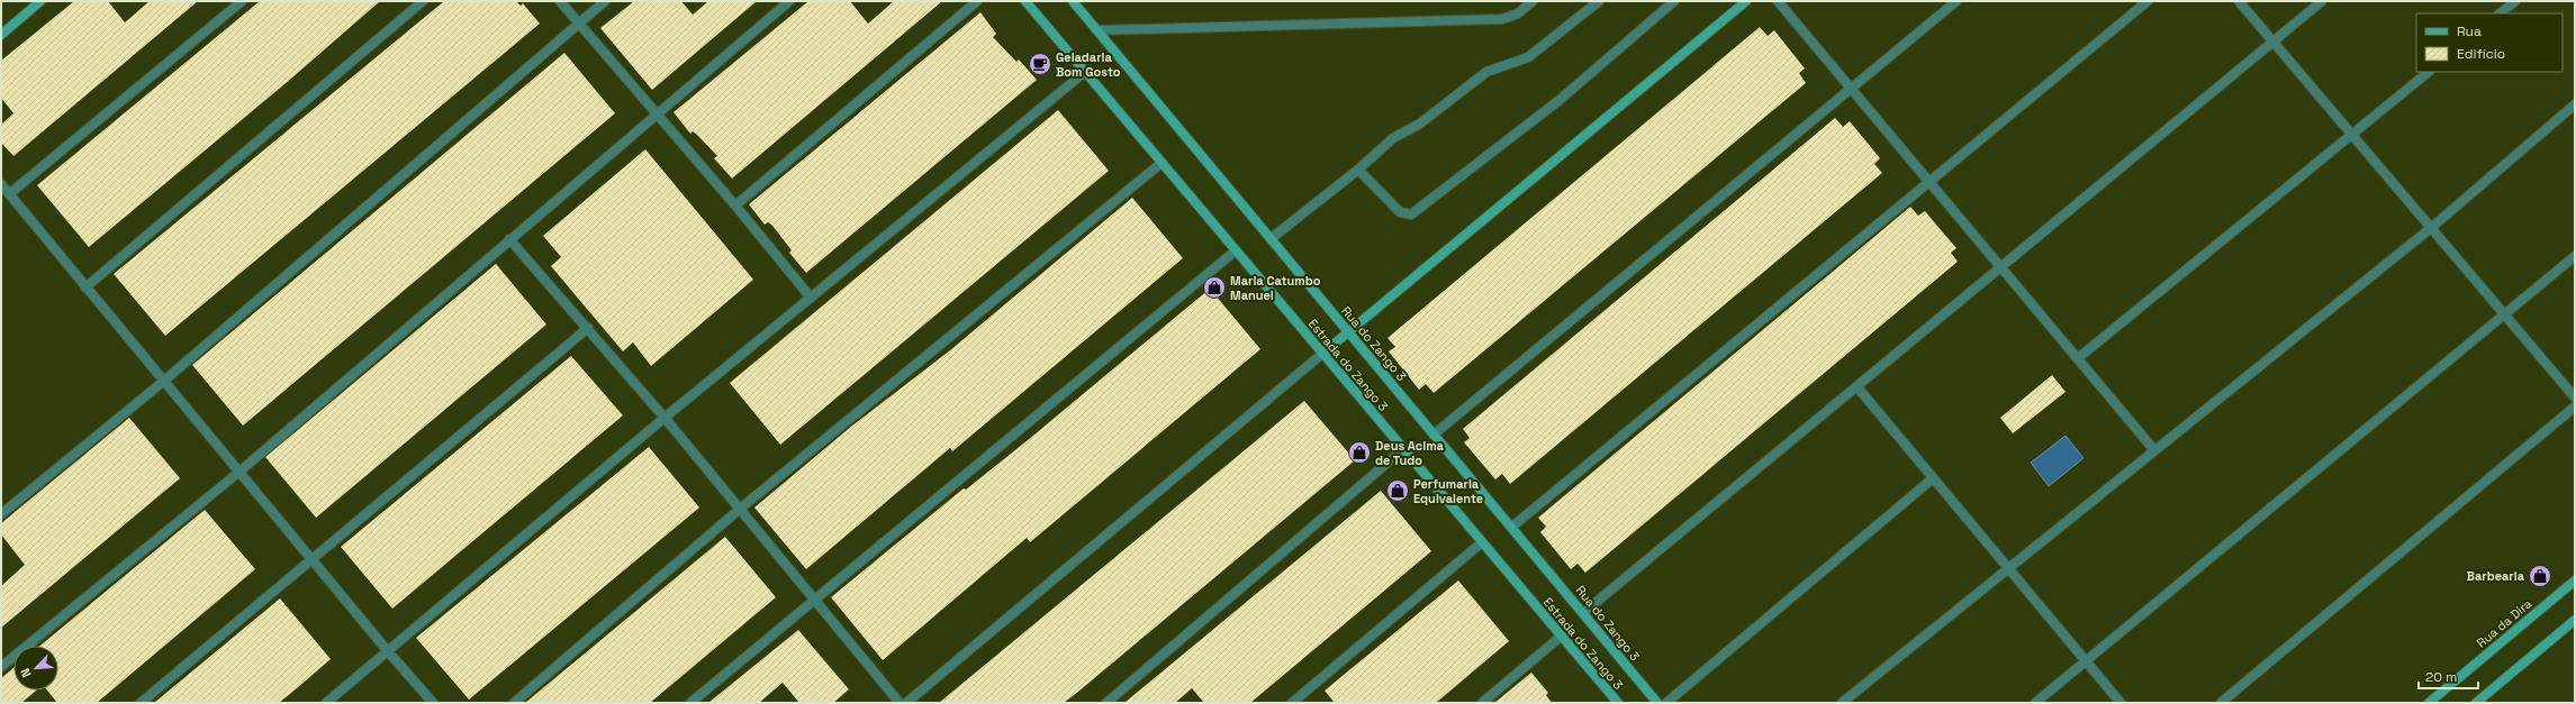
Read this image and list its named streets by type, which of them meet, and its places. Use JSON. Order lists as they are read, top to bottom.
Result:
{
  "streets": {
    "street": ["Rua do Zango 3", "Estrada do Zango 3", "Rua da Dira"]
  },
  "places": {
    "cafe": ["Geladaria Bom Gosto"],
    "shop": [
      "Maria Catumbo Manuel",
      "Deus Acima de Tudo",
      "Perfumaria Equivalente",
      "Barbearia"
    ]
  },
  "legend": ["Rua", "Edifício"],
  "scale_bar": "20 m",
  "north": "bottom left"
}
